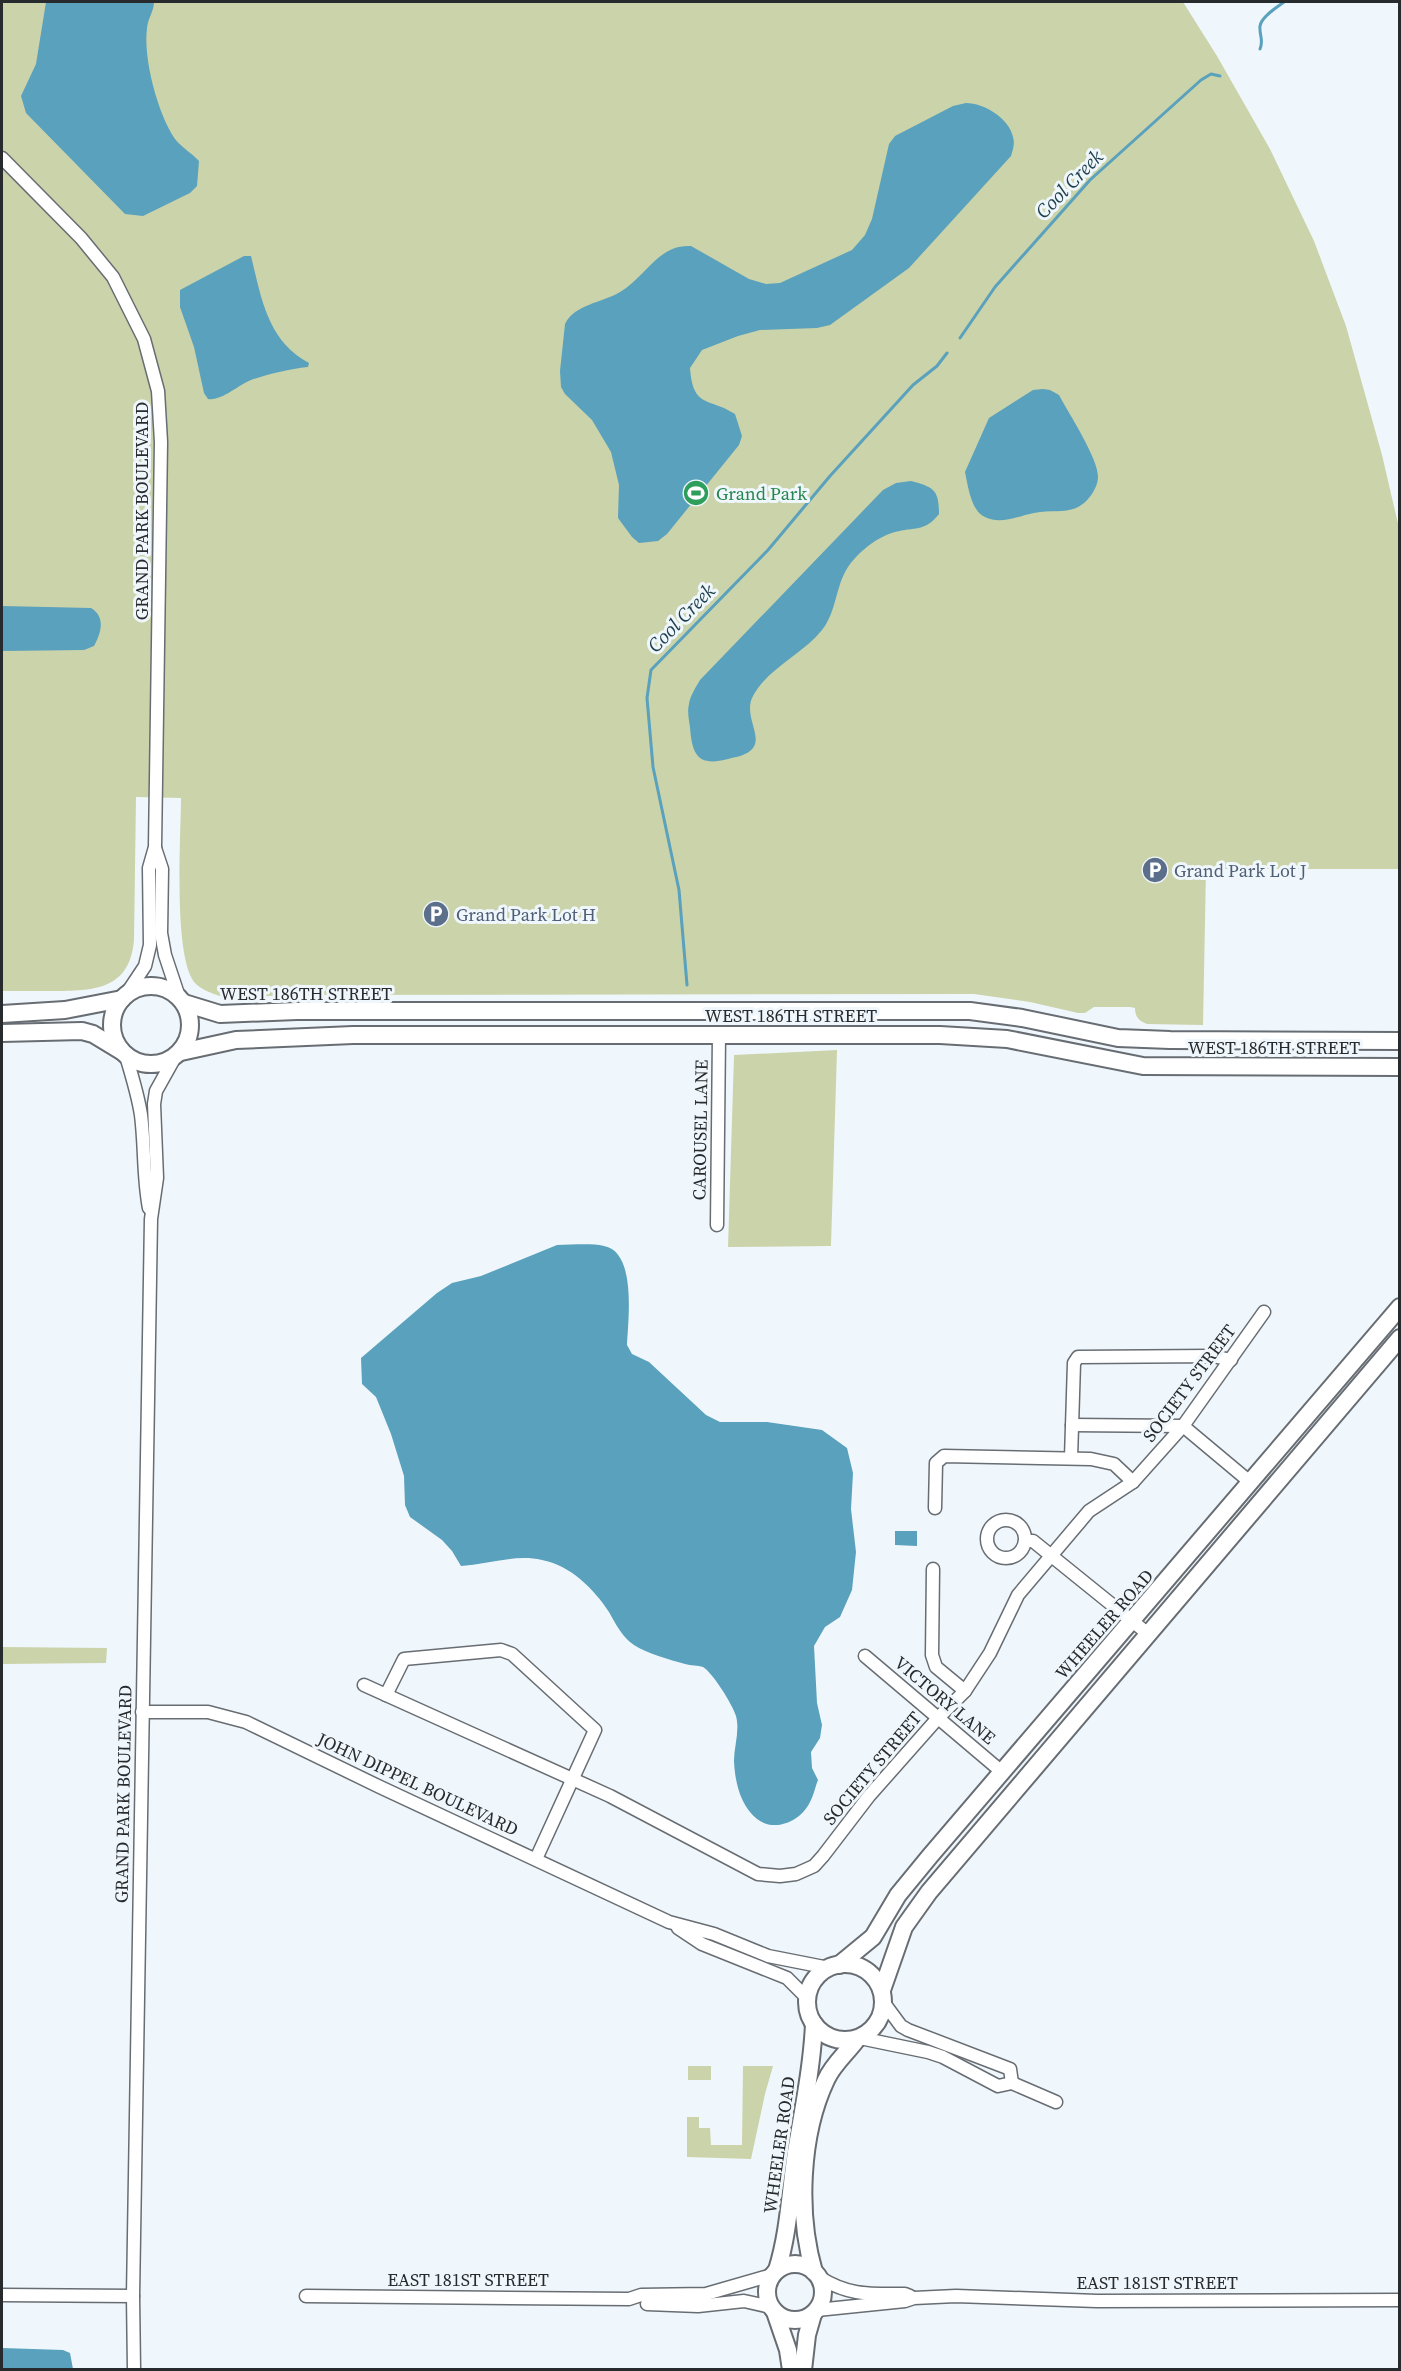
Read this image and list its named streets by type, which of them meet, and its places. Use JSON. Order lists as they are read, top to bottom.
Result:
{
  "streets": {
    "street": [
      "GRAND PARK BOULEVARD",
      "WEST 186TH STREET",
      "CAROUSEL LANE",
      "SOCIETY STREET",
      "WHEELER ROAD",
      "VICTORY LANE",
      "JOHN DIPPEL BOULEVARD",
      "EAST 181ST STREET"
    ]
  },
  "crossings": [
    ["GRAND PARK BOULEVARD", "WEST 186TH STREET"],
    ["GRAND PARK BOULEVARD", "JOHN DIPPEL BOULEVARD"],
    ["WEST 186TH STREET", "CAROUSEL LANE"],
    ["SOCIETY STREET", "VICTORY LANE"],
    ["WHEELER ROAD", "VICTORY LANE"],
    ["WHEELER ROAD", "JOHN DIPPEL BOULEVARD"],
    ["WHEELER ROAD", "EAST 181ST STREET"]
  ],
  "water": ["Cool Creek"],
  "places": {
    "sports": ["Grand Park"],
    "parking": ["Grand Park Lot J", "Grand Park Lot H"]
  }
}
